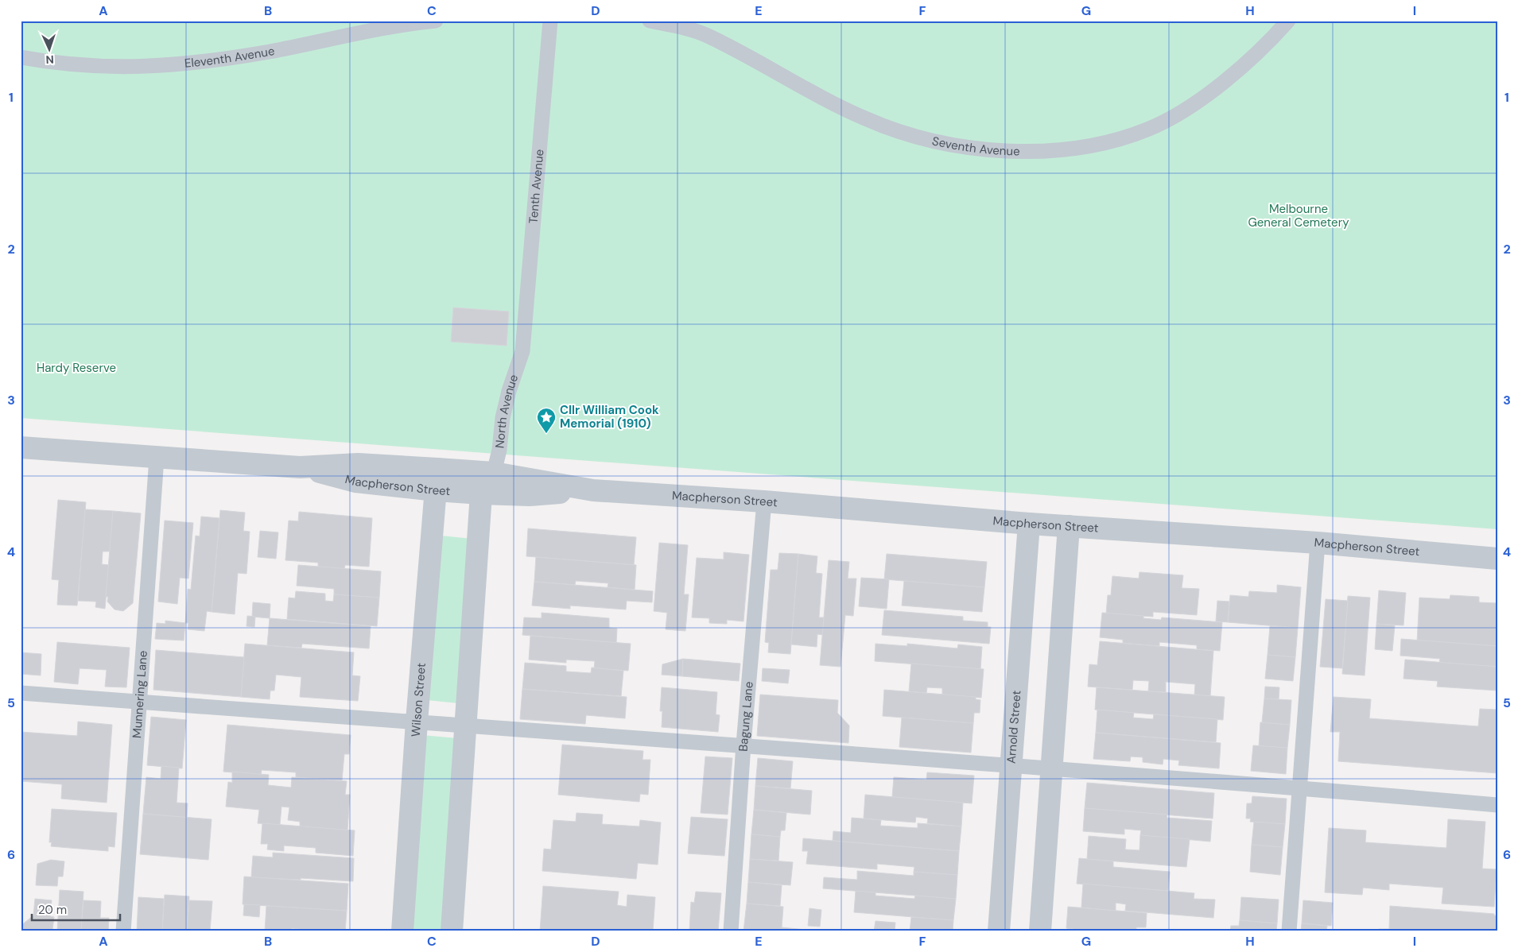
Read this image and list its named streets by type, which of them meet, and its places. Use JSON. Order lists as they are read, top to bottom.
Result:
{
  "streets": {
    "street": ["Macpherson Street", "Wilson Street", "Arnold Street"],
    "lane": [
      "Eleventh Avenue",
      "Seventh Avenue",
      "Tenth Avenue",
      "North Avenue",
      "Munnering Lane",
      "Bagung Lane"
    ]
  },
  "crossings": [
    ["Tenth Avenue", "North Avenue"],
    ["North Avenue", "Macpherson Street"],
    ["Macpherson Street", "Munnering Lane"],
    ["Macpherson Street", "Wilson Street"],
    ["Macpherson Street", "Bagung Lane"],
    ["Macpherson Street", "Arnold Street"]
  ],
  "parks": ["Melbourne General Cemetery", "Hardy Reserve"],
  "places": {
    "place": ["Cllr William Cook Memorial (1910)"]
  },
  "scale_bar": "20 m",
  "north": "bottom",
  "grid": {
    "columns": [
      "A",
      "B",
      "C",
      "D",
      "E",
      "F",
      "G",
      "H",
      "I"
    ],
    "rows": [
      "1",
      "2",
      "3",
      "4",
      "5",
      "6"
    ]
  }
}
